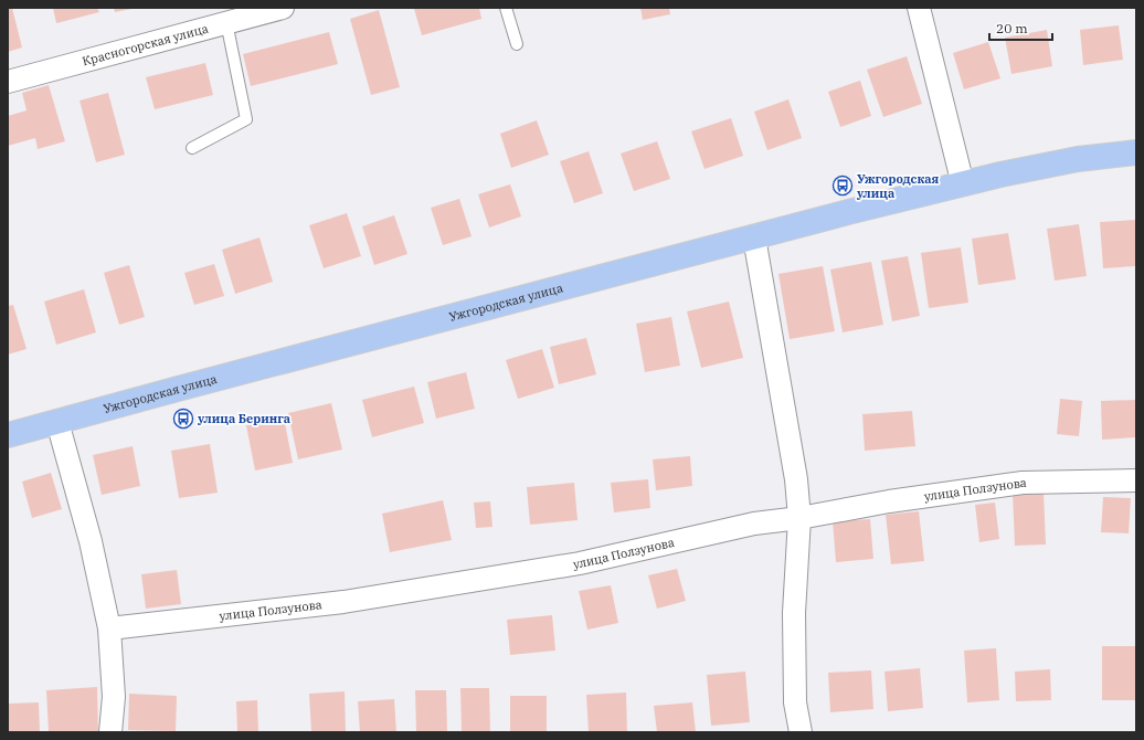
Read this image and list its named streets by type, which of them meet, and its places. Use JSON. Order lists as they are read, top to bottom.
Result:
{
  "streets": {
    "main road": ["Ужгородская улица"],
    "street": ["Красногорская улица", "улица Ползунова"]
  },
  "places": {
    "bus stop": ["Ужгородская улица", "улица Беринга"]
  },
  "scale_bar": "20 m"
}
